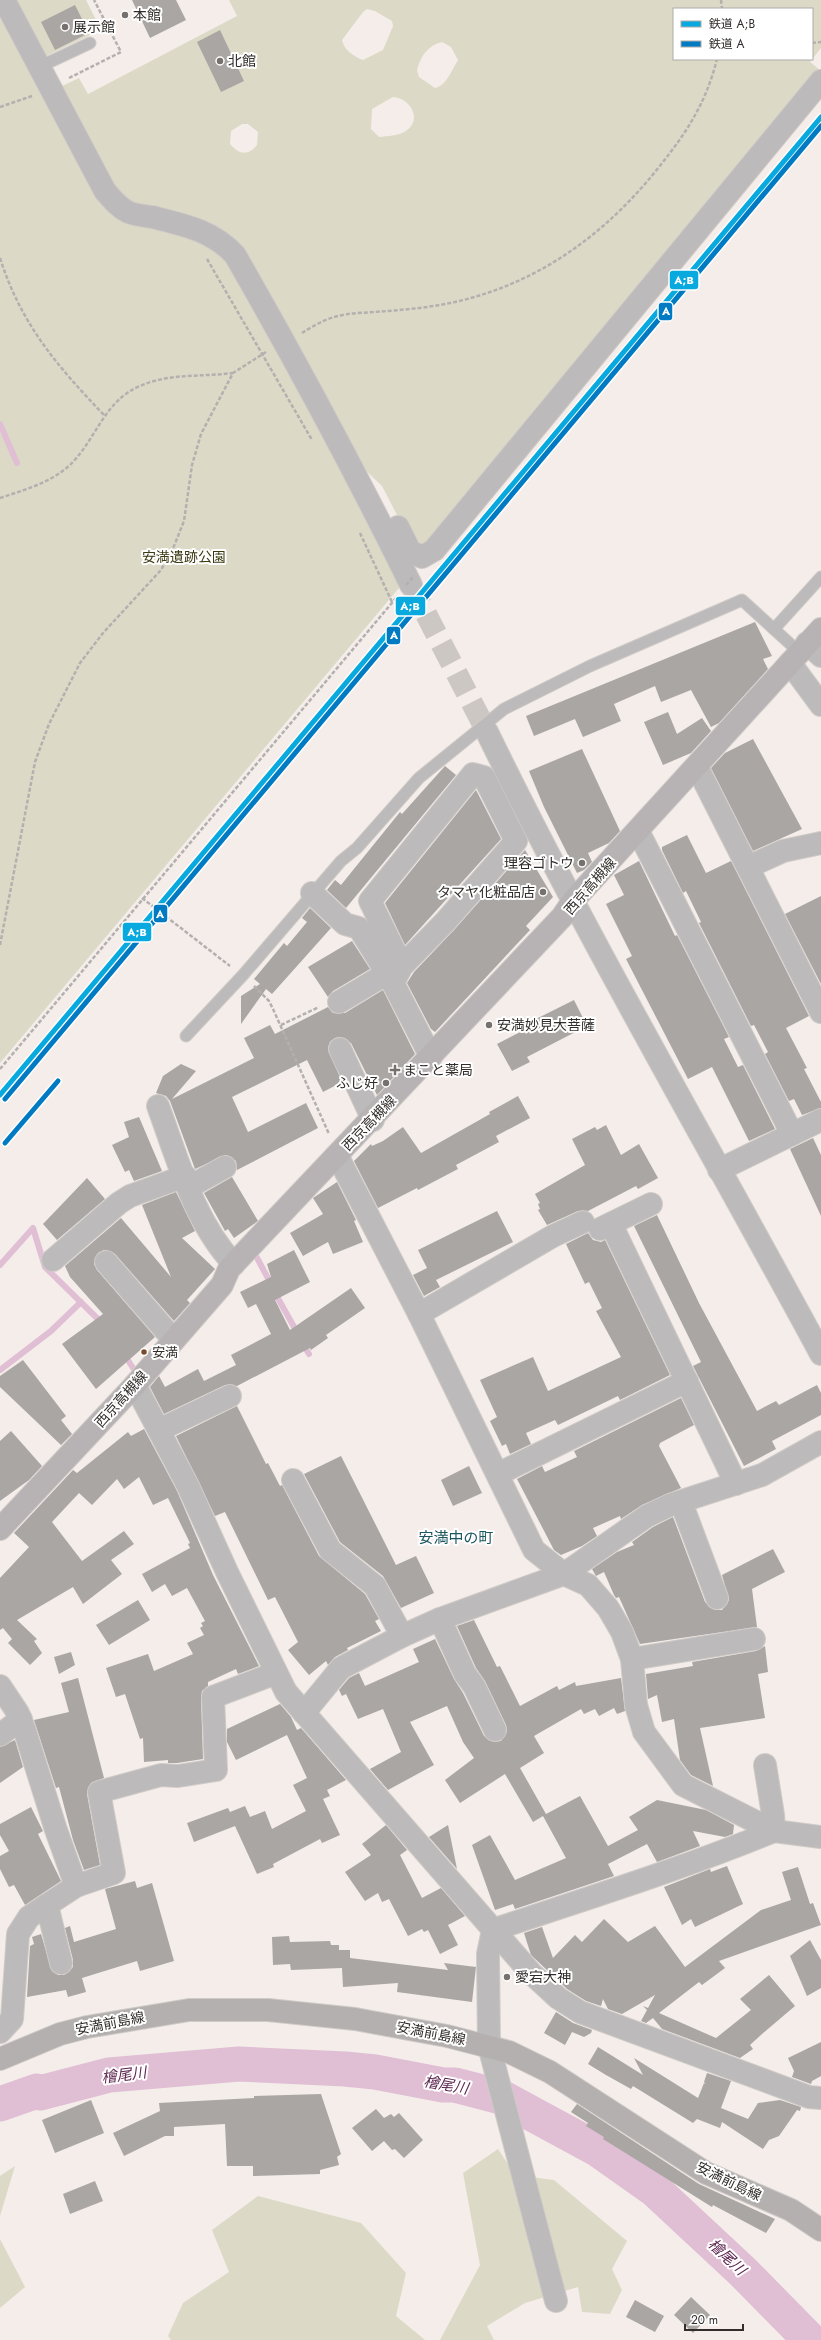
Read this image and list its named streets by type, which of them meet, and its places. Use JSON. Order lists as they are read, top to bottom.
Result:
{
  "streets": {
    "main road": ["西京高槻線", "安満前島線"]
  },
  "districts": ["安満中の町"],
  "water": ["檜尾川"],
  "parks": ["安満遺跡公園"],
  "places": {
    "other": [
      "本館",
      "展示館",
      "北館",
      "理容ゴトウ",
      "タマヤ化粧品店",
      "安満妙見大菩薩",
      "ふじ好",
      "安満",
      "愛宕大神"
    ],
    "health": ["まこと薬局"]
  },
  "lines": ["rail line A;B", "rail line A"],
  "legend": ["鉄道 A;B", "鉄道 A"],
  "scale_bar": "20 m"
}
